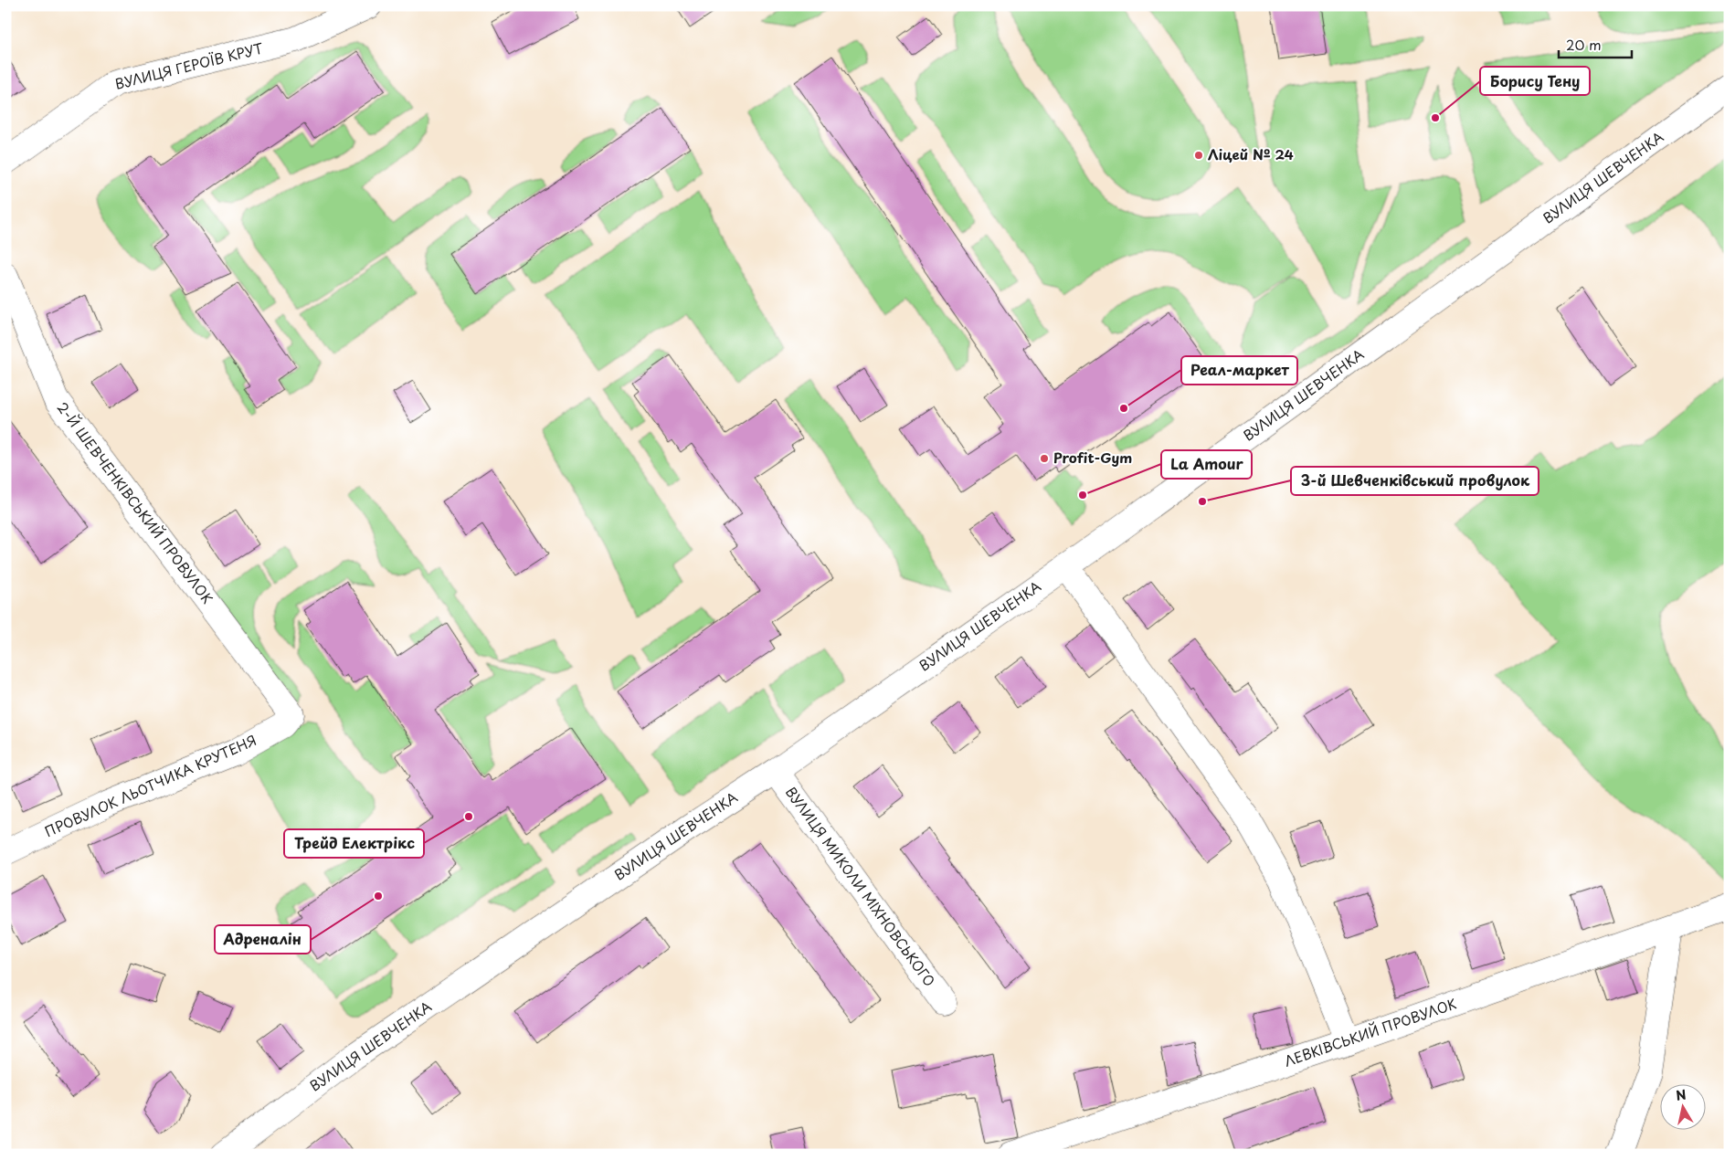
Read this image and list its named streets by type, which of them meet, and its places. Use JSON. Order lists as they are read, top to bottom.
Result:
{
  "streets": {
    "street": [
      "ВУЛИЦЯ ГЕРОЇВ КРУТ",
      "ВУЛИЦЯ ШЕВЧЕНКА",
      "2-Й ШЕВЧЕНКІВСЬКИЙ ПРОВУЛОК",
      "ПРОВУЛОК ЛЬОТЧИКА КРУТЕНЯ",
      "ВУЛИЦЯ МИКОЛИ МІХНОВСЬКОГО",
      "ЛЕВКІВСЬКИЙ ПРОВУЛОК"
    ]
  },
  "crossings": [
    ["ВУЛИЦЯ ШЕВЧЕНКА", "ВУЛИЦЯ МИКОЛИ МІХНОВСЬКОГО"],
    ["2-Й ШЕВЧЕНКІВСЬКИЙ ПРОВУЛОК", "ПРОВУЛОК ЛЬОТЧИКА КРУТЕНЯ"]
  ],
  "places": [
    "Борису Тену",
    "Ліцей № 24",
    "Реал-маркет",
    "Profit-Gym",
    "La Amour",
    "3-й Шевченківський провулок",
    "Трейд Електрікс",
    "Адреналін"
  ],
  "scale_bar": "20 m",
  "north": "top"
}
